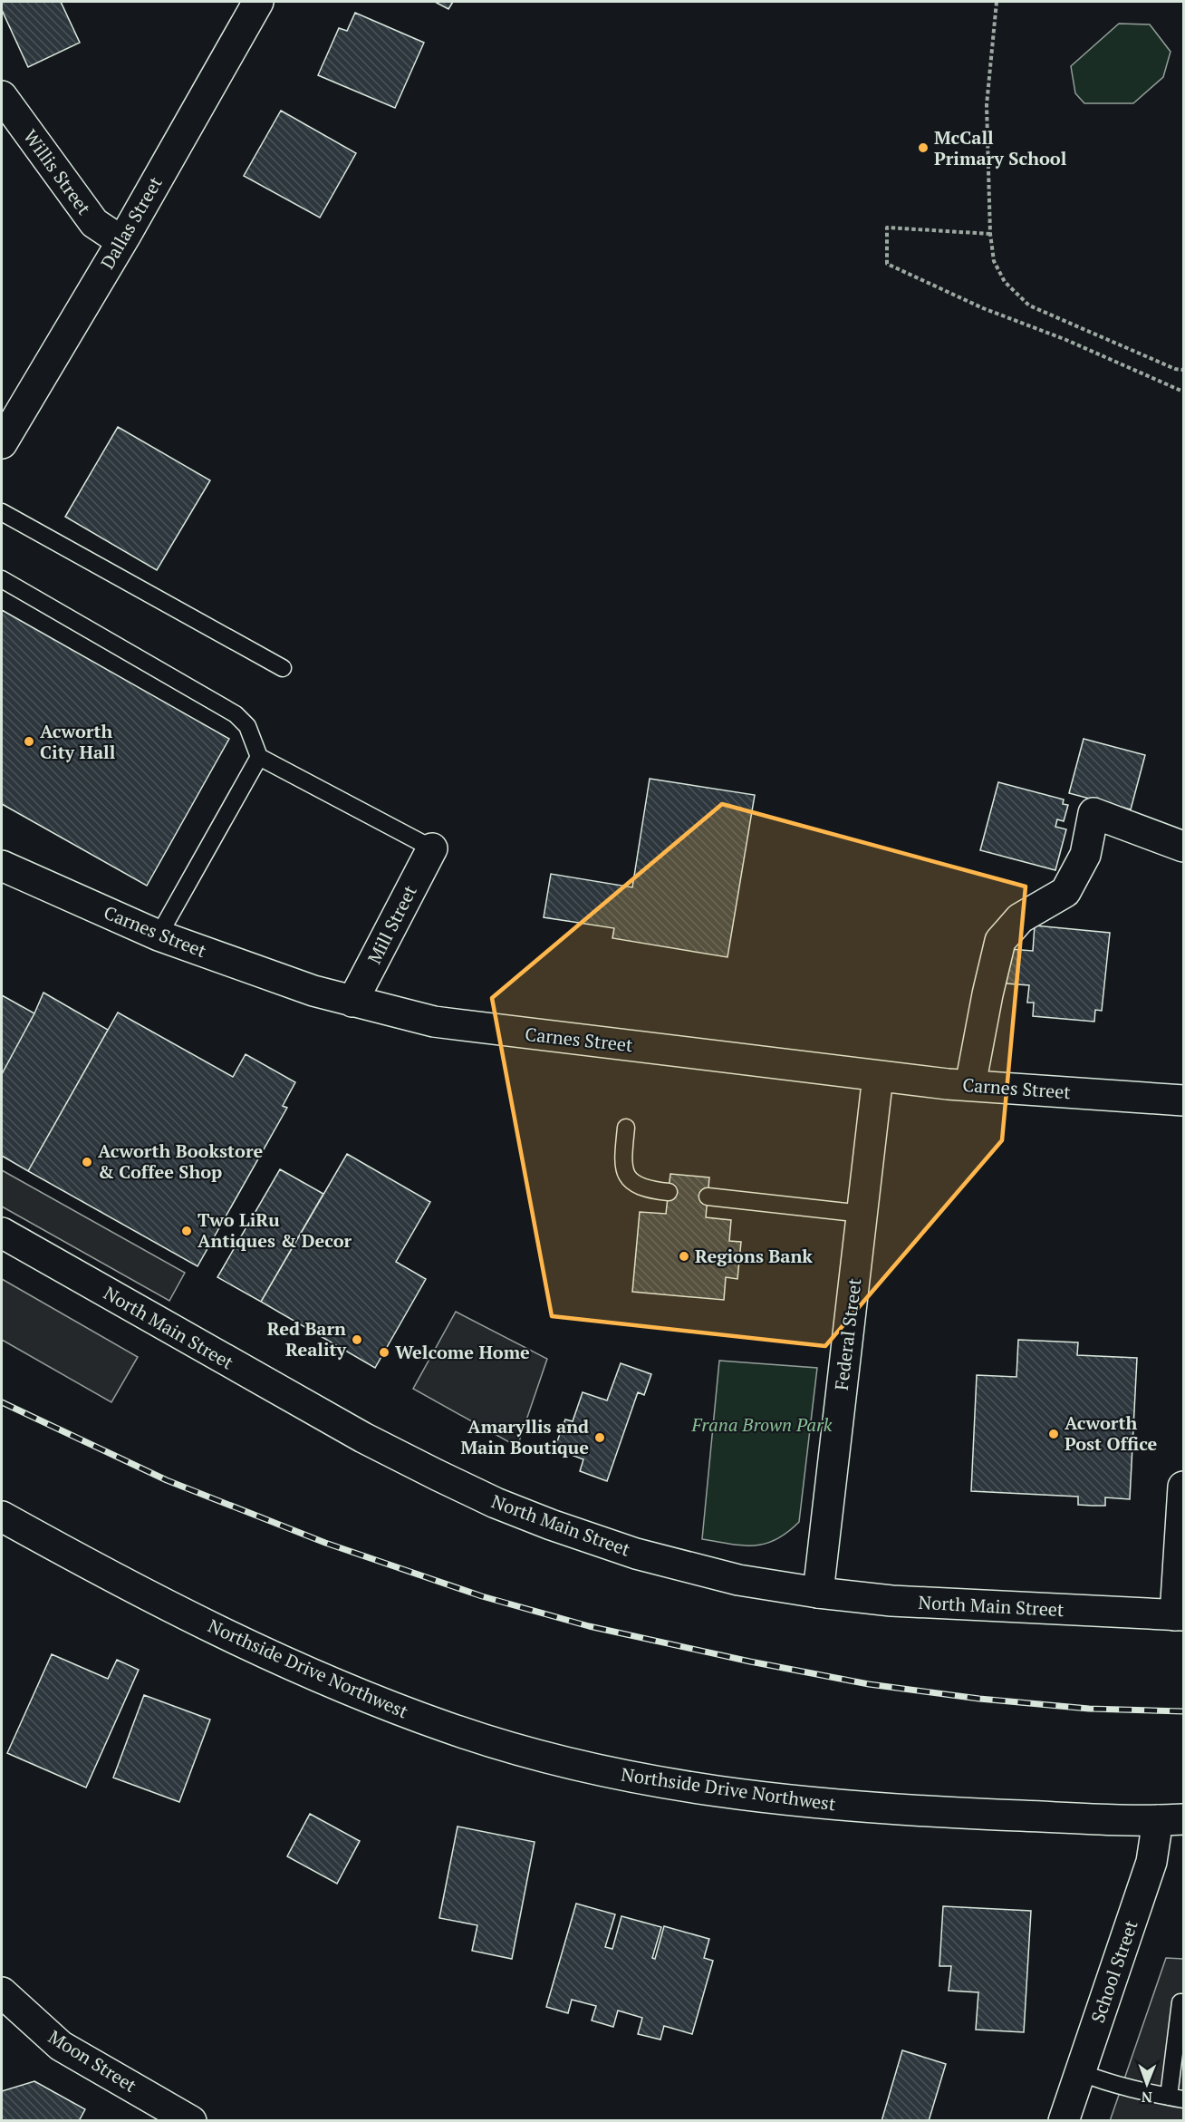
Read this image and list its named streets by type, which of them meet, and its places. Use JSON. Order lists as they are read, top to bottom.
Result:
{
  "streets": {
    "street": [
      "Willis Street",
      "Dallas Street",
      "Mill Street",
      "Carnes Street",
      "North Main Street",
      "Federal Street",
      "Northside Drive Northwest",
      "School Street",
      "Moon Street"
    ]
  },
  "crossings": [
    ["Willis Street", "Dallas Street"],
    ["Mill Street", "Carnes Street"],
    ["Carnes Street", "Federal Street"],
    ["North Main Street", "Federal Street"],
    ["Northside Drive Northwest", "School Street"]
  ],
  "parks": ["Frana Brown Park"],
  "places": [
    "McCall Primary School",
    "Acworth City Hall",
    "Acworth Bookstore & Coffee Shop",
    "Two LiRu Antiques & Decor",
    "Regions Bank",
    "Red Barn Reality",
    "Welcome Home",
    "Acworth Post Office",
    "Amaryllis and Main Boutique"
  ],
  "north": "bottom"
}
